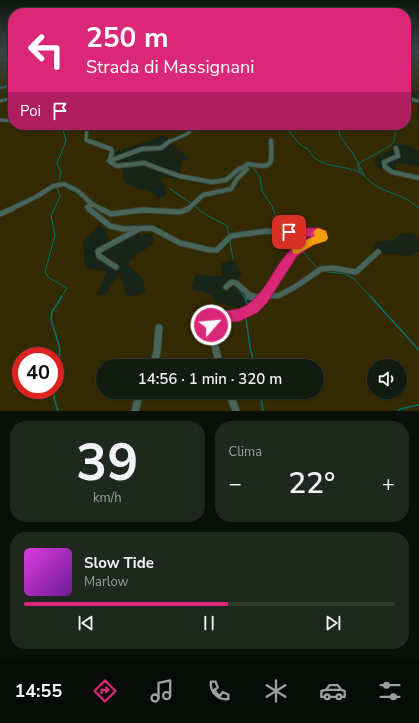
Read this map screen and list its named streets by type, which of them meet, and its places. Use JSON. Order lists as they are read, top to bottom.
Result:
{
  "page": {
    "turn": ["250 m", "Strada di Massignani"],
    "then": "Poi",
    "limit": "40",
    "trip": "14:56 · 1 min · 320 m",
    "tile": [
      ["39", "km/h"],
      "Clima"
    ],
    "heat": ["−", "22°", "+"],
    "song": ["Slow Tide", "Marlow"],
    "tabs": "14:55"
  }
}
